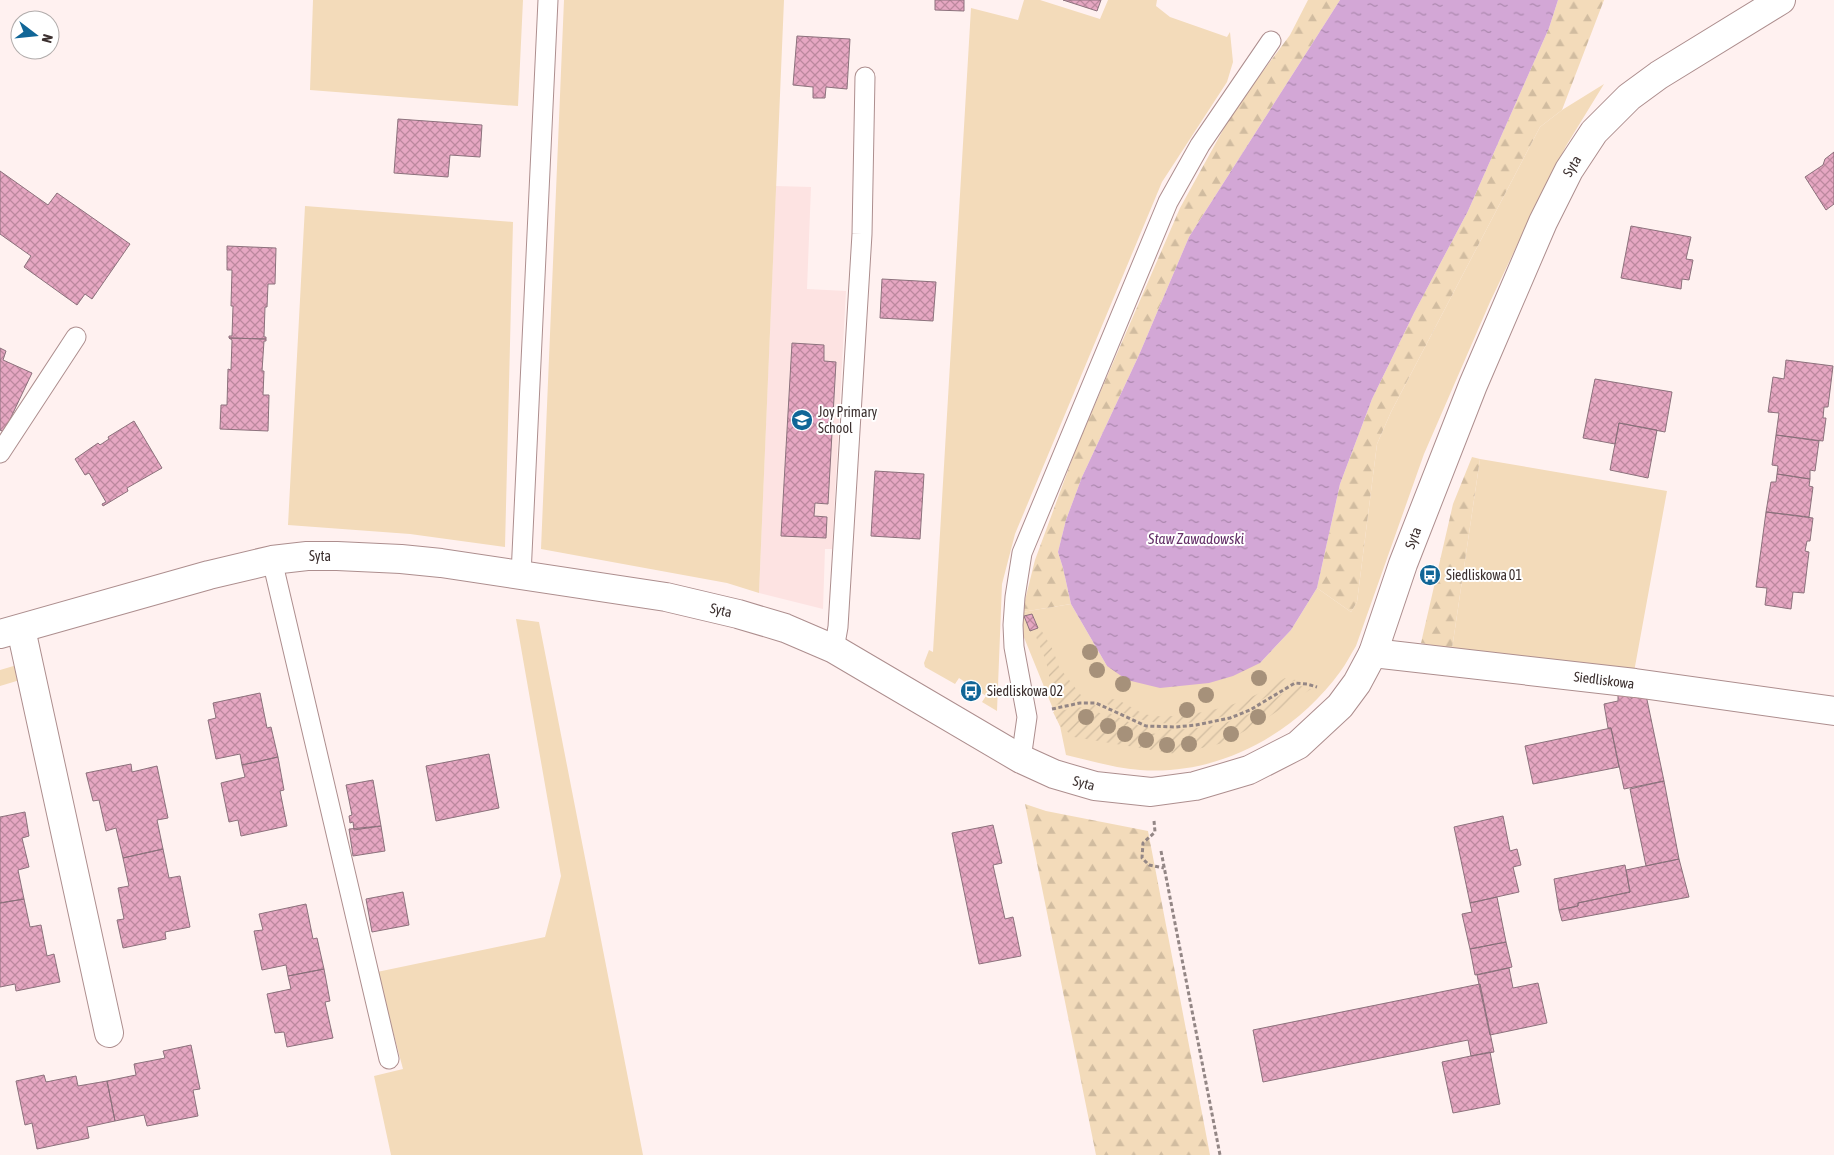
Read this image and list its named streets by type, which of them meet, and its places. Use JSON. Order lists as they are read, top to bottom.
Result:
{
  "streets": {
    "street": ["Syta", "Siedliskowa"]
  },
  "crossings": [
    ["Syta", "Siedliskowa"]
  ],
  "water": ["Staw Zawadowski"],
  "places": {
    "school or university": ["Joy Primary School"],
    "bus stop": ["Siedliskowa 01", "Siedliskowa 02"]
  },
  "north": "right"
}
